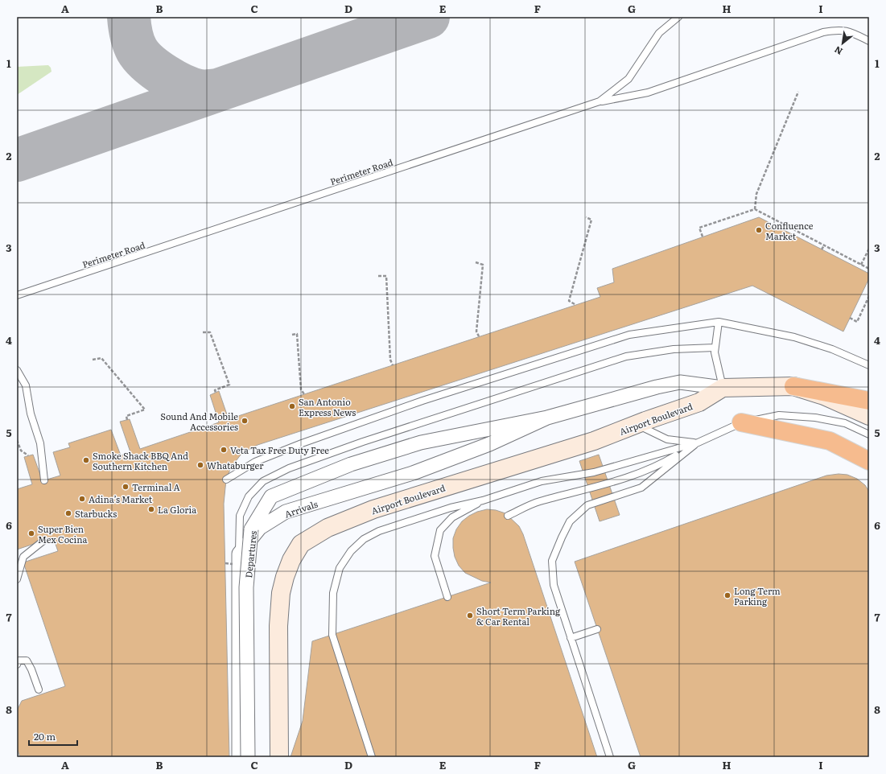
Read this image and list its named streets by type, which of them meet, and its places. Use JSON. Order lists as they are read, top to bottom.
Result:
{
  "streets": {
    "main road": ["Airport Boulevard"],
    "street": ["Arrivals", "Departures"],
    "lane": ["Perimeter Road"]
  },
  "crossings": [
    ["Arrivals", "Departures"]
  ],
  "places": [
    "Confluence Market",
    "San Antonio Express News",
    "Sound And Mobile Accessories",
    "Veta Tax Free Duty Free",
    "Smoke Shack BBQ And Southern Kitchen",
    "Whataburger",
    "Terminal A",
    "Adina’s Market",
    "La Gloria",
    "Starbucks",
    "Super Bien Mex Cocina",
    "Long Term Parking",
    "Short Term Parking & Car Rental"
  ],
  "scale_bar": "20 m",
  "north": "bottom left",
  "grid": {
    "columns": [
      "A",
      "B",
      "C",
      "D",
      "E",
      "F",
      "G",
      "H",
      "I"
    ],
    "rows": [
      "1",
      "2",
      "3",
      "4",
      "5",
      "6",
      "7",
      "8"
    ]
  }
}
